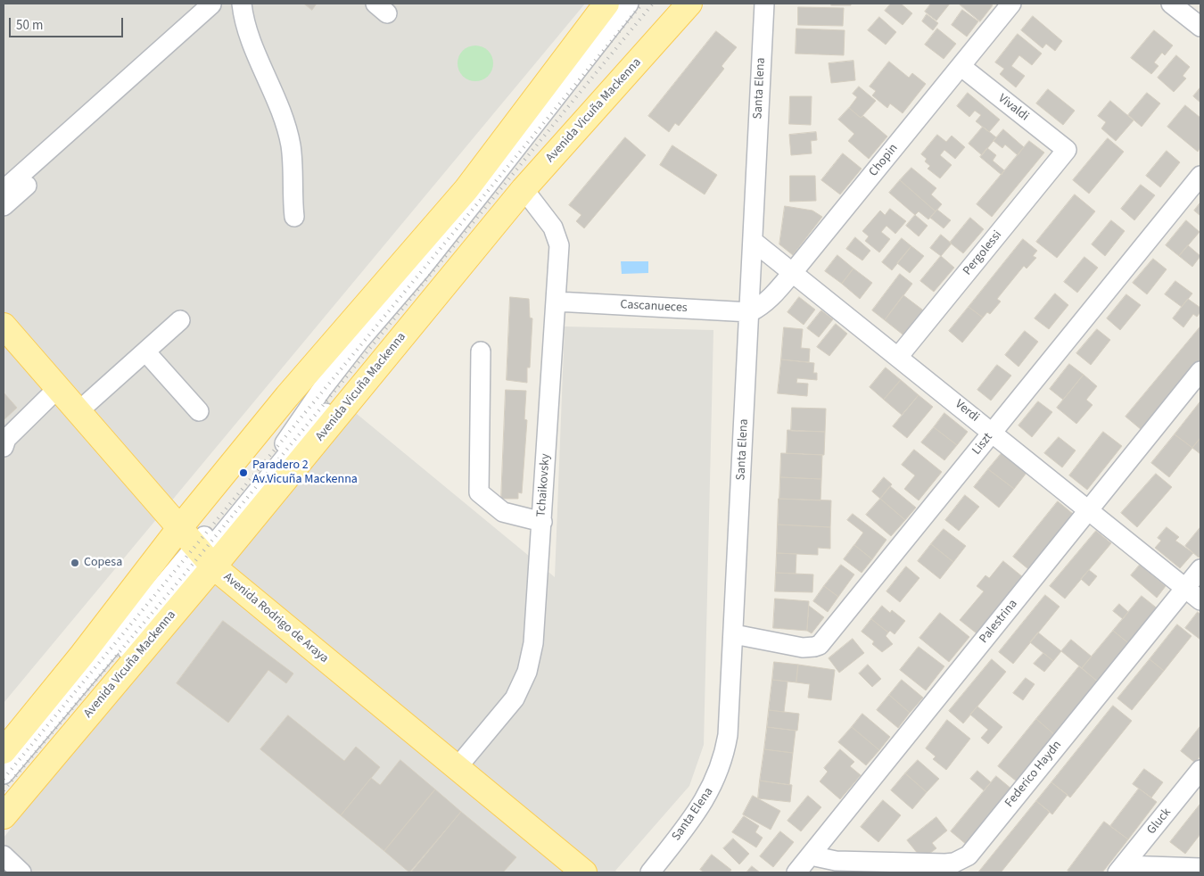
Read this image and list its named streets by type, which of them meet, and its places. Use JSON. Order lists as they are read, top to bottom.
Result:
{
  "streets": {
    "main road": ["Avenida Vicuña Mackenna", "Avenida Rodrigo de Araya"],
    "street": [
      "Santa Elena",
      "Vivaldi",
      "Chopin",
      "Pergolessi",
      "Cascanueces",
      "Verdi",
      "Liszt",
      "Tchaikovsky",
      "Palestrina",
      "Federico Haydn",
      "Gluck"
    ]
  },
  "crossings": [
    ["Santa Elena", "Chopin"],
    ["Santa Elena", "Cascanueces"],
    ["Santa Elena", "Verdi"],
    ["Santa Elena", "Liszt"],
    ["Vivaldi", "Chopin"],
    ["Vivaldi", "Pergolessi"],
    ["Avenida Vicuña Mackenna", "Tchaikovsky"],
    ["Avenida Vicuña Mackenna", "Avenida Rodrigo de Araya"],
    ["Chopin", "Cascanueces"],
    ["Chopin", "Verdi"],
    ["Pergolessi", "Verdi"],
    ["Cascanueces", "Tchaikovsky"],
    ["Verdi", "Liszt"],
    ["Verdi", "Palestrina"],
    ["Verdi", "Federico Haydn"],
    ["Tchaikovsky", "Avenida Rodrigo de Araya"],
    ["Palestrina", "Federico Haydn"]
  ],
  "places": ["Paradero 2 Av.Vicuña Mackenna", "Copesa"],
  "scale_bar": "50 m"
}
